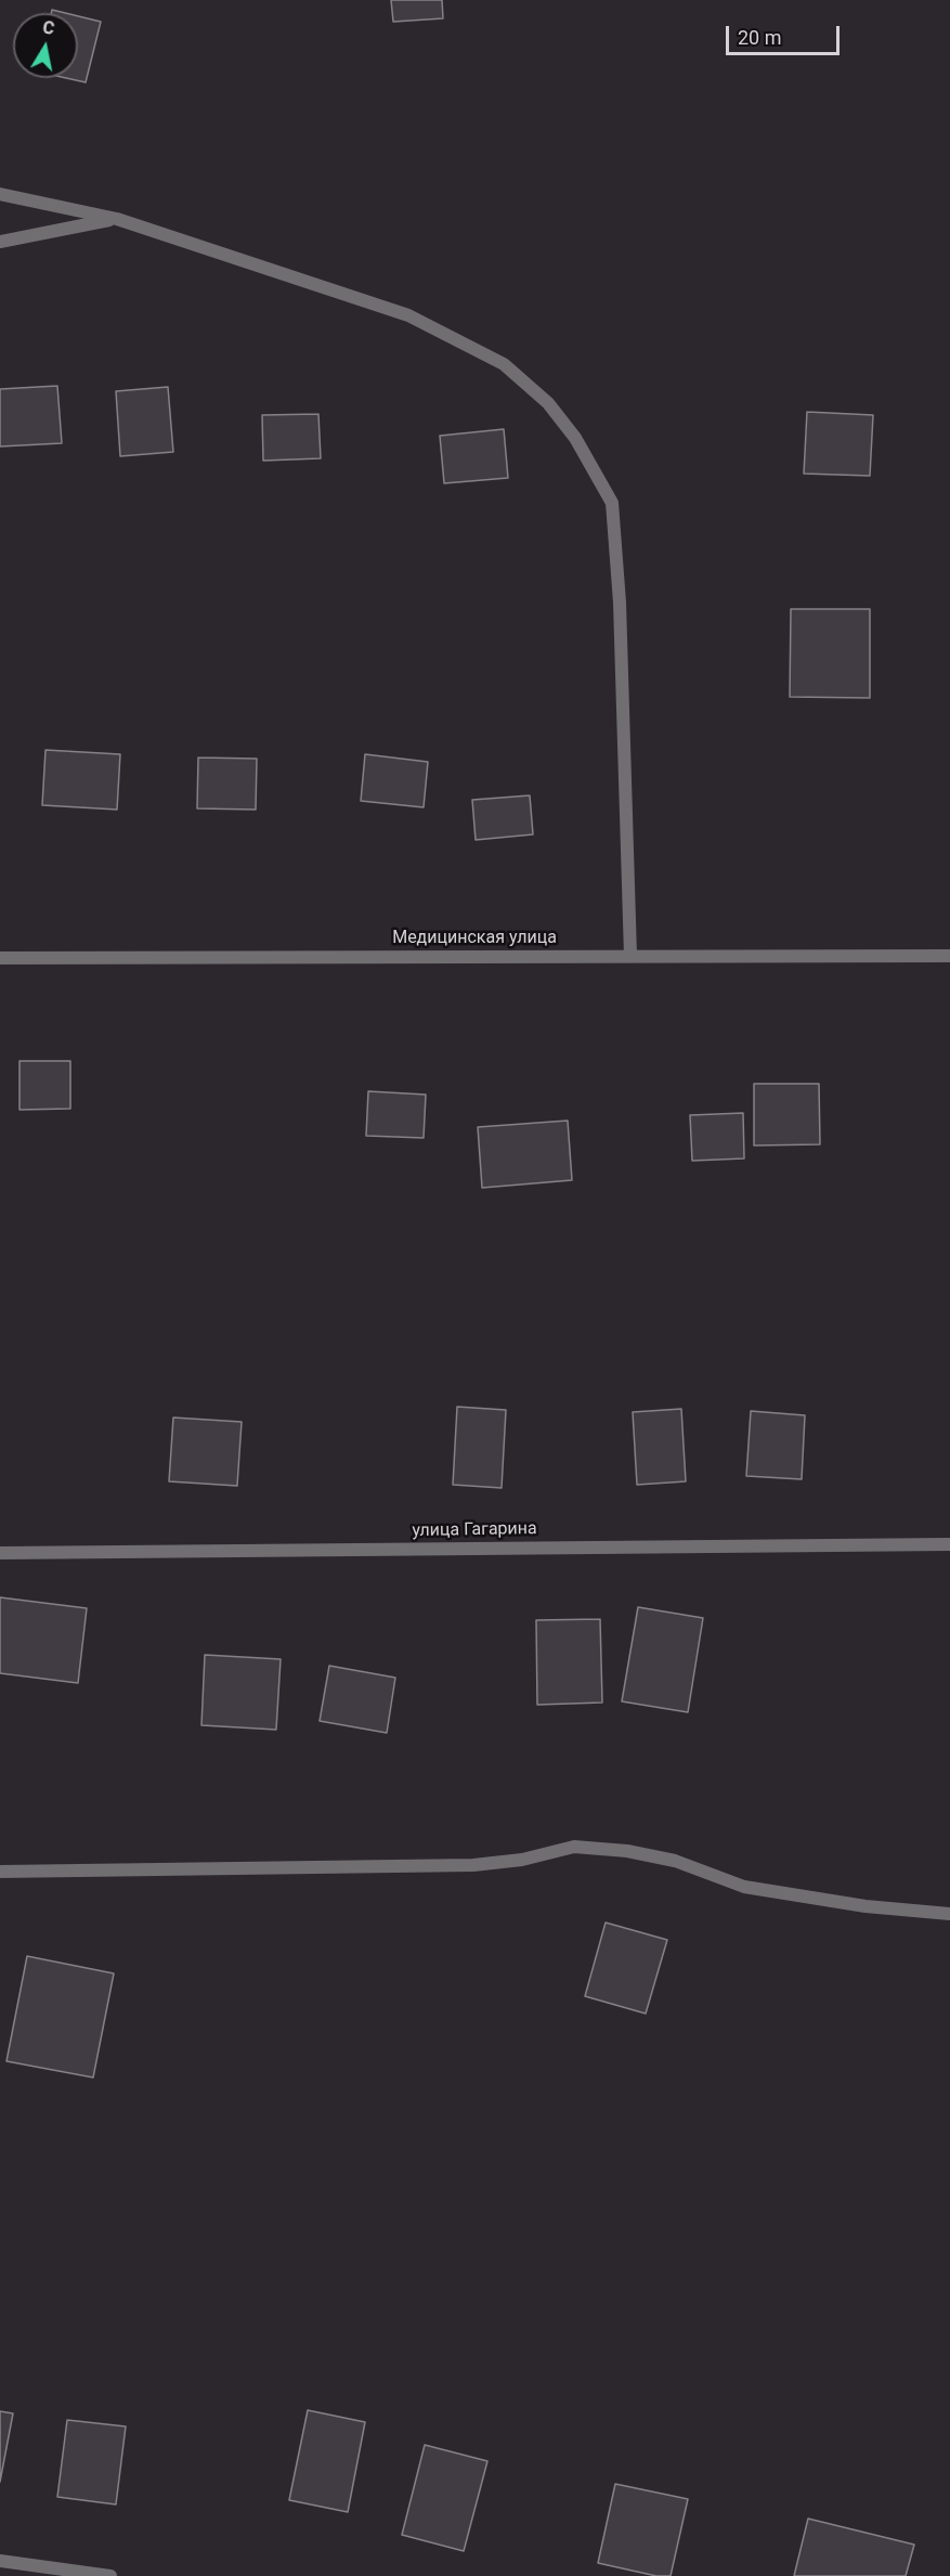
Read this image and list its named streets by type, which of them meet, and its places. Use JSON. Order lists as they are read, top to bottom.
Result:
{
  "streets": {
    "street": ["Медицинская улица", "улица Гагарина"]
  },
  "scale_bar": "20 m",
  "north": "top"
}
